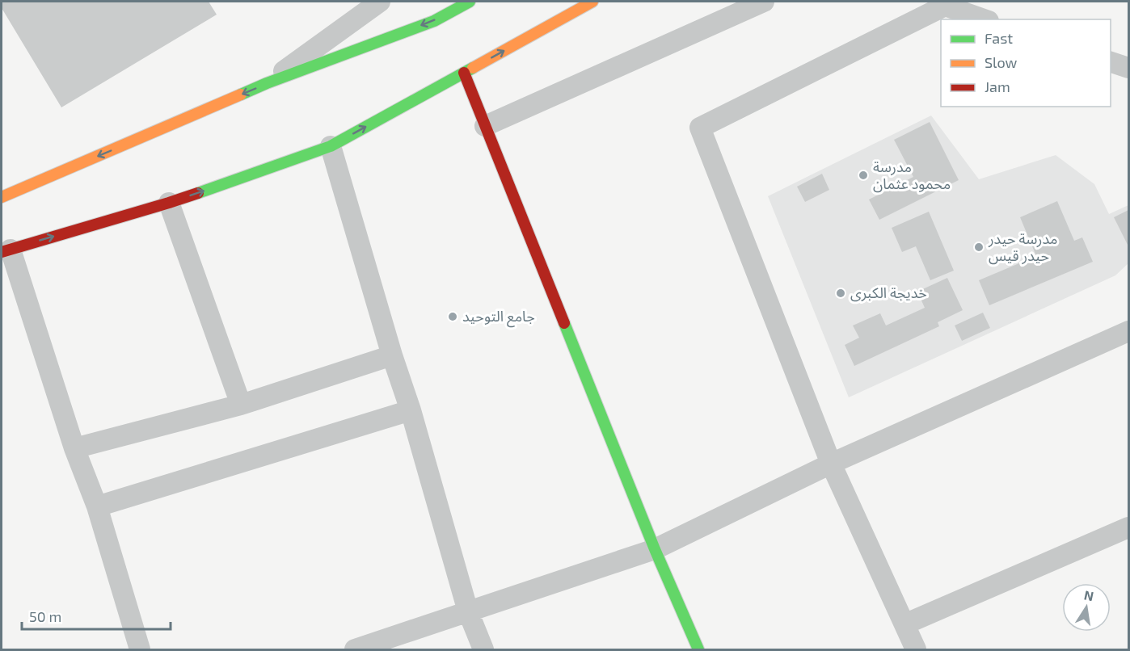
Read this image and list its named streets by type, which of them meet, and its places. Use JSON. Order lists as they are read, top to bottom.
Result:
{
  "places": [
    "مدرسة محمود عثمان",
    "مدرسة حيدر حيدر قيس",
    "خديجة الكبرى",
    "جامع التوحيد"
  ],
  "legend": ["Fast", "Slow", "Jam"],
  "scale_bar": "50 m",
  "north": "top"
}
